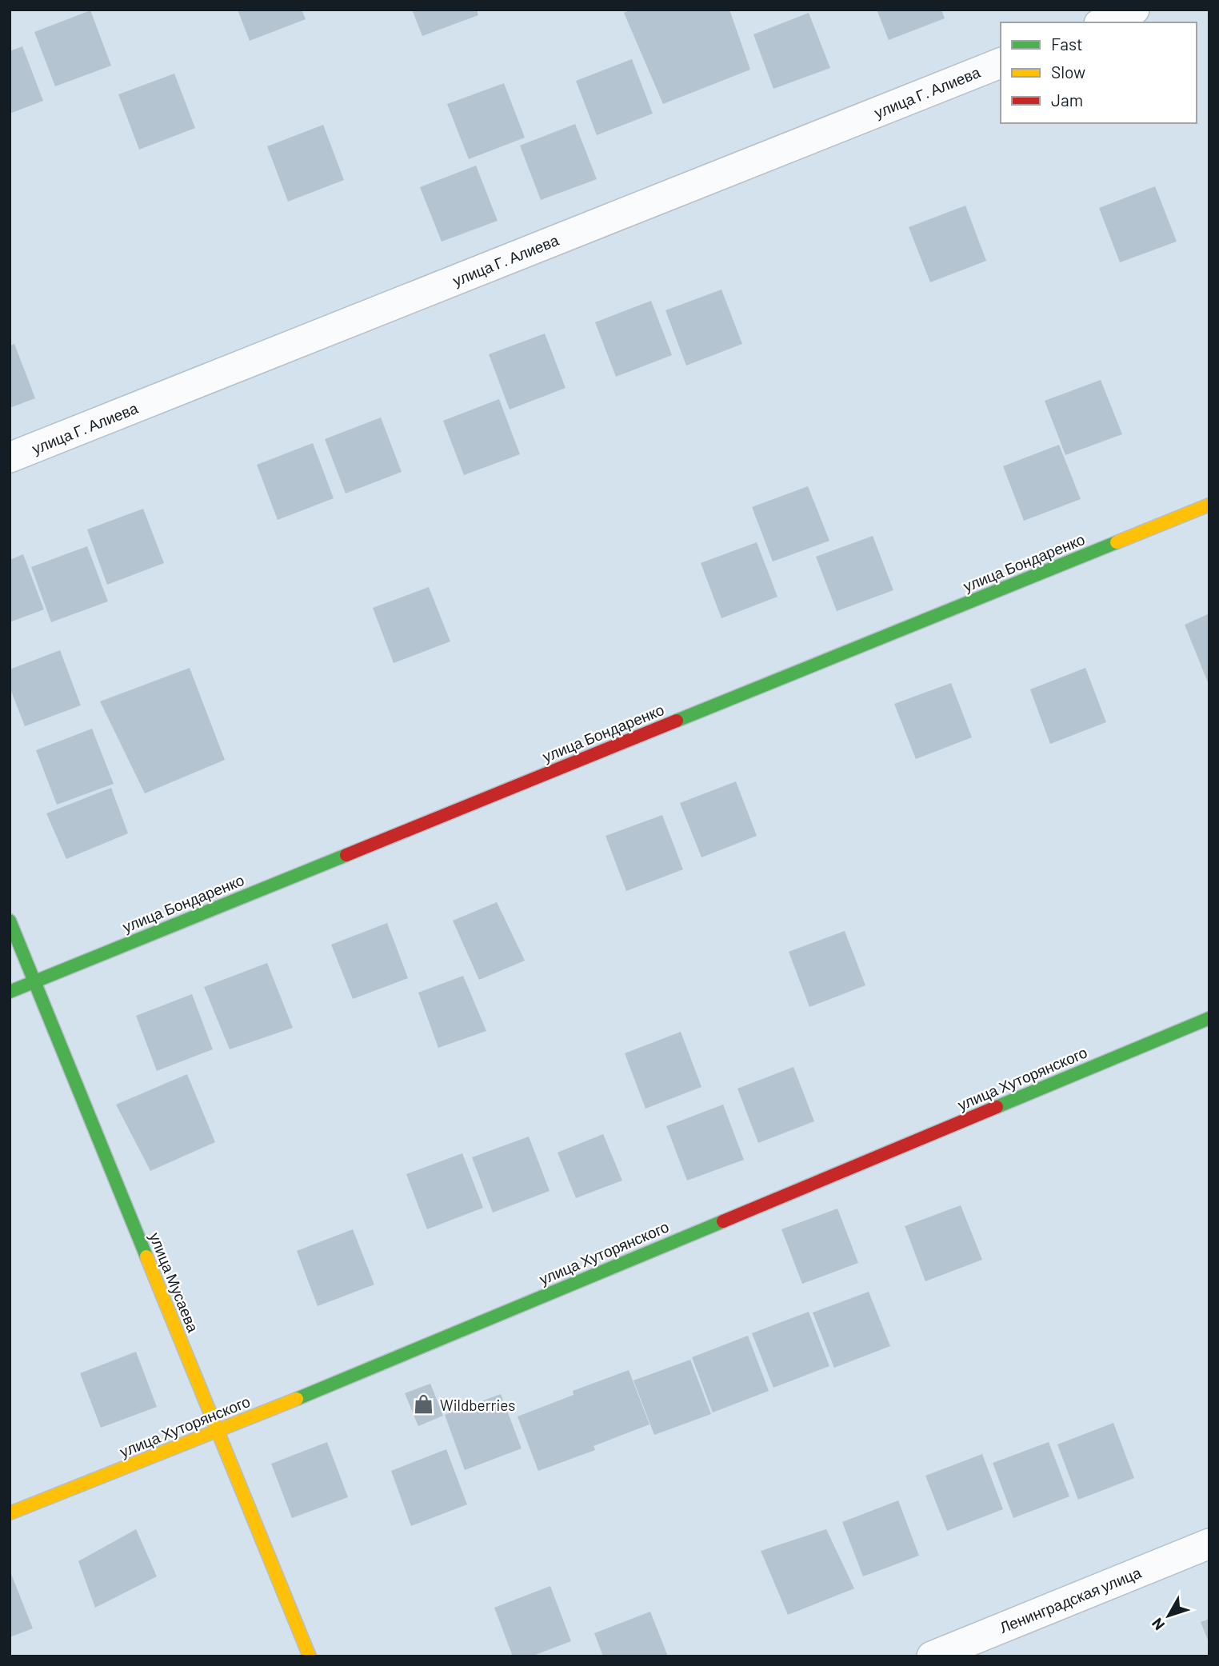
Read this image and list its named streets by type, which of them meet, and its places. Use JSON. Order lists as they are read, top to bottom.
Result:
{
  "streets": {
    "street": [
      "улица Г. Алиева",
      "улица Бондаренко",
      "улица Хуторянского",
      "улица Мусаева",
      "Ленинградская улица"
    ]
  },
  "crossings": [
    ["улица Бондаренко", "улица Мусаева"],
    ["улица Хуторянского", "улица Мусаева"]
  ],
  "places": {
    "shop": ["Wildberries"]
  },
  "legend": ["Fast", "Slow", "Jam"],
  "north": "bottom left"
}
